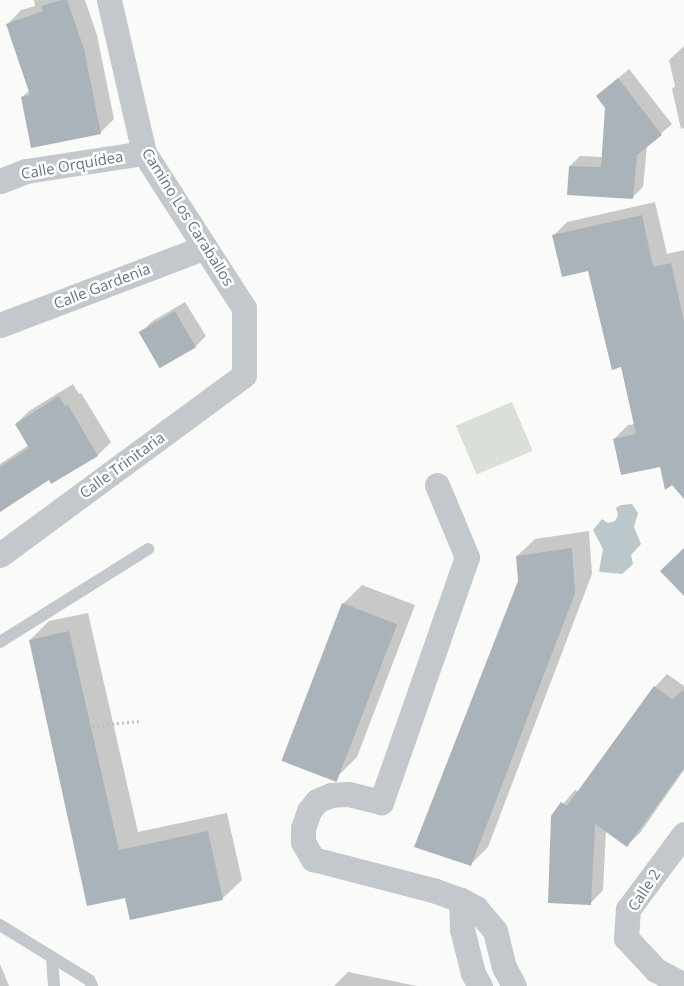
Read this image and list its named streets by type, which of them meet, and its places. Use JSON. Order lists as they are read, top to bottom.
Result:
{
  "streets": {
    "street": [
      "Calle Orquídea",
      "Camino Los Caraballos",
      "Calle Gardenia",
      "Calle Trinitaria",
      "Calle 2"
    ]
  },
  "crossings": [
    ["Calle Orquídea", "Camino Los Caraballos"],
    ["Camino Los Caraballos", "Calle Gardenia"],
    ["Camino Los Caraballos", "Calle Trinitaria"]
  ]
}
